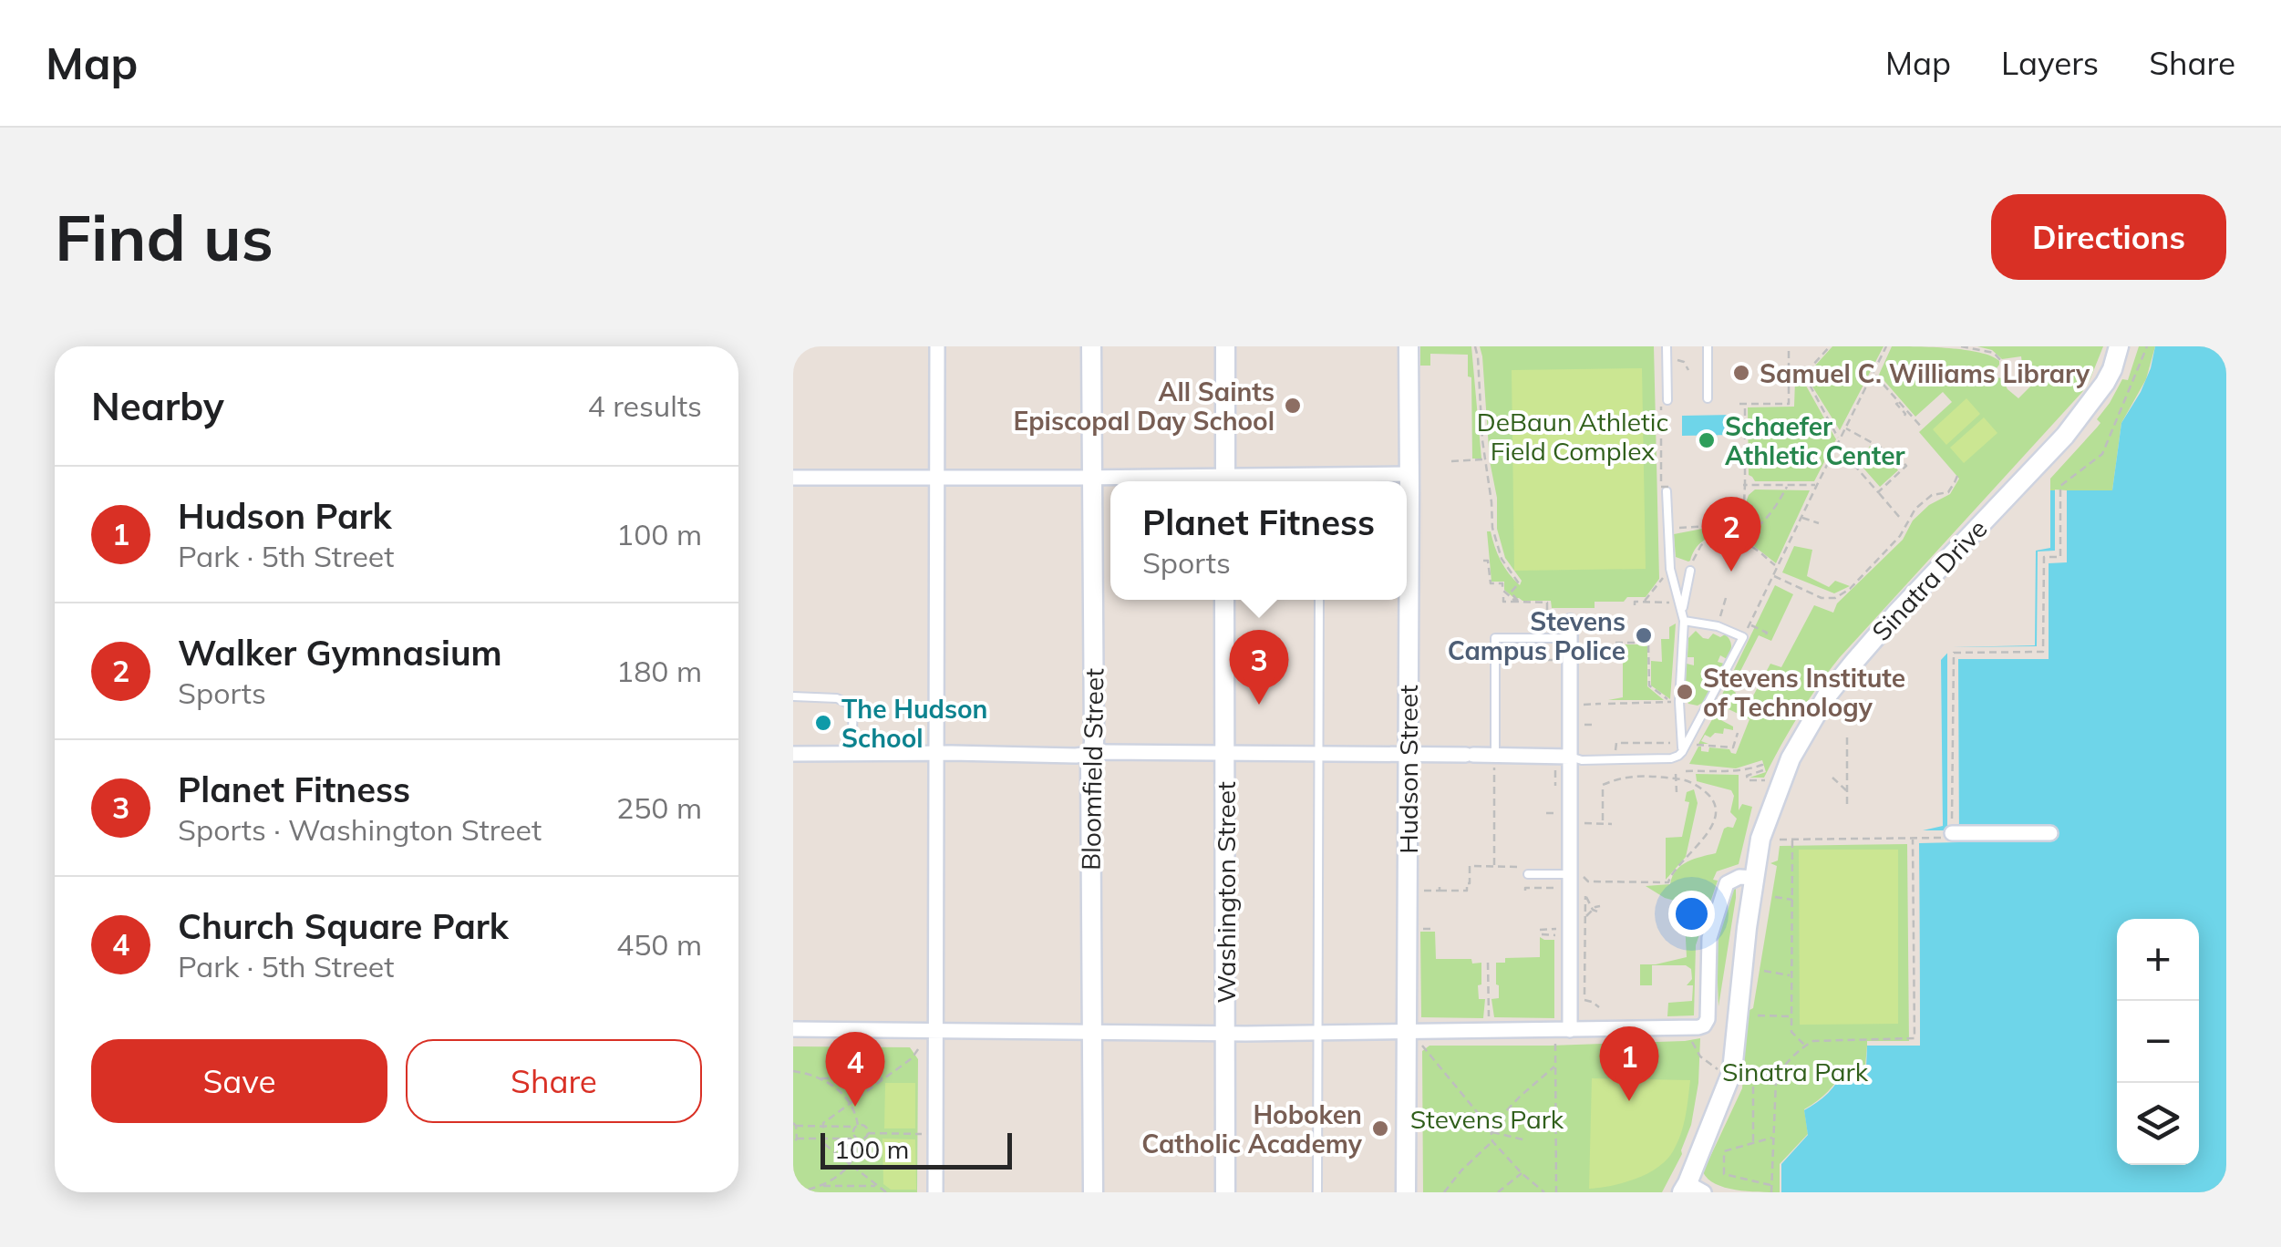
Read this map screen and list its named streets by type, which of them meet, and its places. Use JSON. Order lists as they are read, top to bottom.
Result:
{
  "streets": {
    "street": [
      "Sinatra Drive",
      "Bloomfield Street",
      "Hudson Street",
      "Washington Street"
    ]
  },
  "parks": ["DeBaun Athletic Field Complex", "Sinatra Park", "Stevens Park"],
  "places": [
    "Samuel C. Williams Library",
    "All Saints Episcopal Day School",
    "Schaefer Athletic Center",
    "Stevens Campus Police",
    "Stevens Institute of Technology",
    "The Hudson School",
    "Hoboken Catholic Academy"
  ],
  "scale_bar": "100 m",
  "page": {
    "header": "Map",
    "nav": ["Map", "Layers", "Share"],
    "buttons": [
      "Directions",
      ["Save", "Share"]
    ],
    "title": "Find us",
    "heading": ["Nearby", "4 results"],
    "list": [
      {
        "mark": "1",
        "name": "Hudson Park",
        "note": "Park · 5th Street",
        "value": "100 m"
      },
      {
        "mark": "2",
        "name": "Walker Gymnasium",
        "note": "Sports",
        "value": "180 m"
      },
      {
        "mark": "3",
        "name": "Planet Fitness",
        "note": "Sports · Washington Street",
        "value": "250 m"
      },
      {
        "mark": "4",
        "name": "Church Square Park",
        "note": "Park · 5th Street",
        "value": "450 m"
      }
    ],
    "popup": ["Planet Fitness", "Sports"],
    "pins": [
      "2",
      "3",
      "1",
      "4"
    ],
    "map_buttons": ["+", "−"],
    "scale": "100 m"
  }
}
